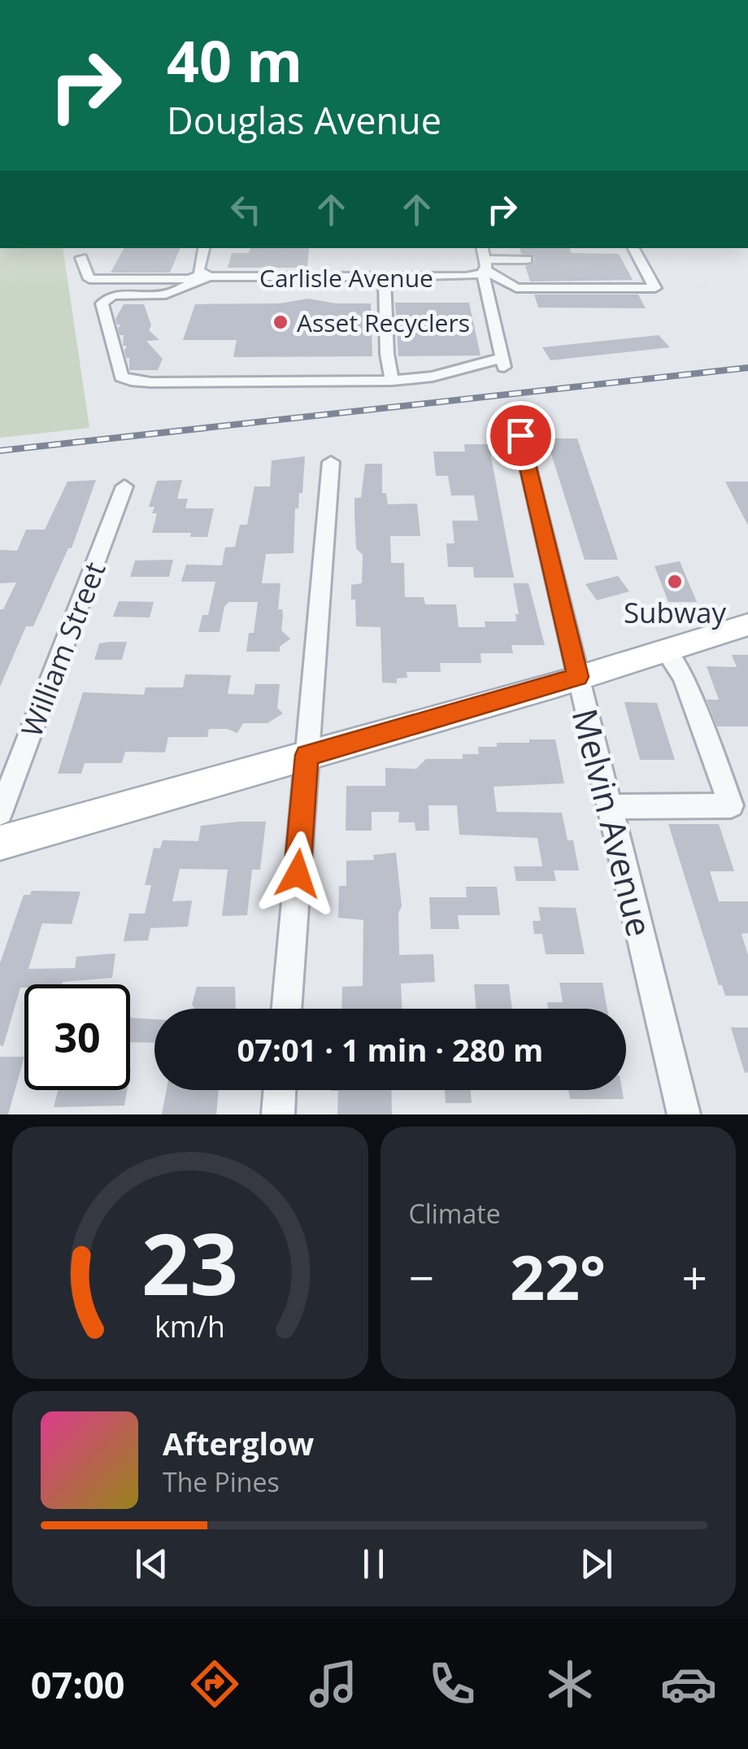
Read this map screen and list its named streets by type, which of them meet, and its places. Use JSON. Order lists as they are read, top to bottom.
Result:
{
  "streets": {
    "street": ["Carlisle Avenue", "William Street", "Melvin Avenue"]
  },
  "places": ["Asset Recyclers", "Subway"],
  "page": {
    "turn": ["40 m", "Douglas Avenue"],
    "limit": "30",
    "trip": "07:01 · 1 min · 280 m",
    "tile": "Climate",
    "heat": ["−", "22°", "+"],
    "song": ["Afterglow", "The Pines"],
    "tabs": "07:00",
    "gauge": ["23", "km/h"]
  }
}
